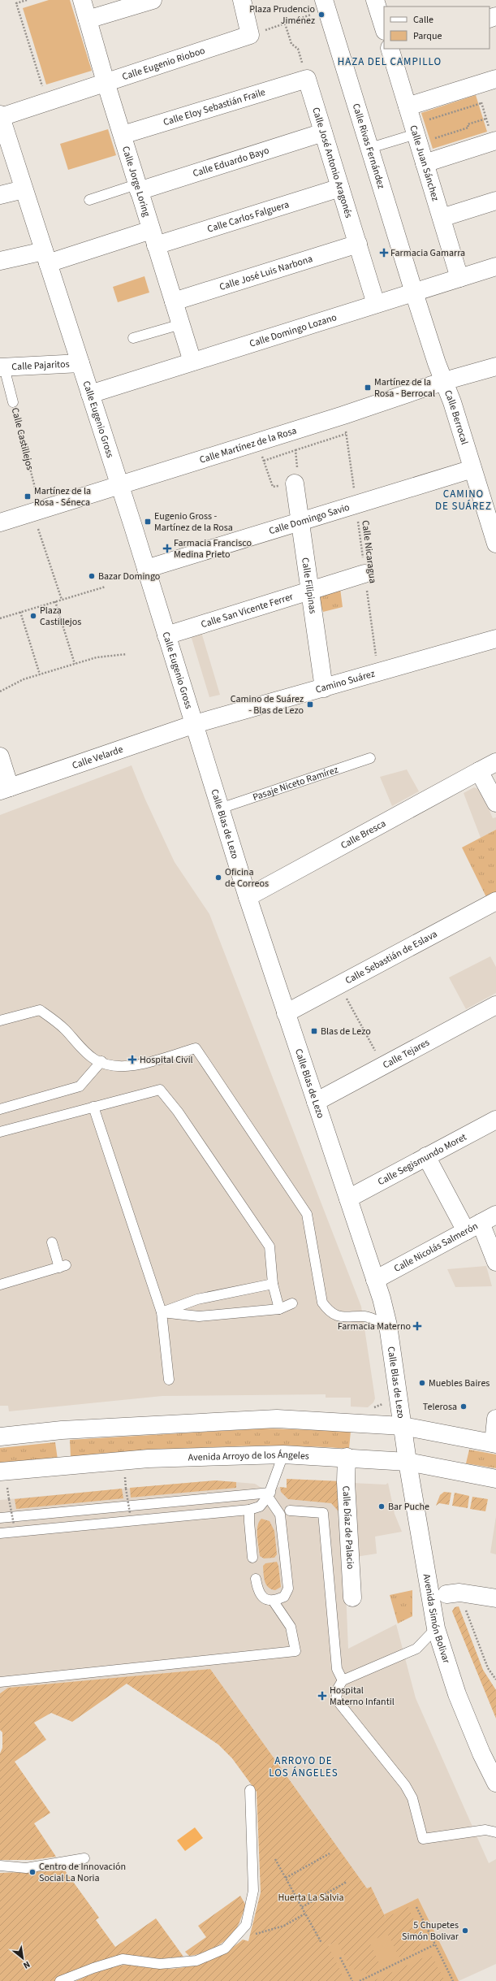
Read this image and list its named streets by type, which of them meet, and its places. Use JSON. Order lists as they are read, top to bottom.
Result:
{
  "streets": {
    "street": [
      "Calle Eugenio Rioboo",
      "Calle Eloy Sebastián Fraile",
      "Calle Rivas Fernández",
      "Calle Eduardo Bayo",
      "Calle José Antonio Aragonés",
      "Calle Juan Sánchez",
      "Calle Jorge Loring",
      "Calle Carlos Falguera",
      "Calle José Luis Narbona",
      "Calle Domingo Lozano",
      "Calle Pajaritos",
      "Calle Berrocal",
      "Calle Eugenio Gross",
      "Calle Martínez de la Rosa",
      "Calle Domingo Savio",
      "Calle Filipinas",
      "Calle San Vicente Ferrer",
      "Camino Suárez",
      "Calle Velarde",
      "Calle Blas de Lezo",
      "Calle Bresca",
      "Calle Sebastián de Eslava",
      "Calle Tejares",
      "Calle Segismundo Moret",
      "Calle Nicolás Salmerón",
      "Avenida Arroyo de los Ángeles",
      "Calle Díaz de Palacio",
      "Avenida Simón Bolivar"
    ],
    "lane": ["Calle Castillejos", "Pasaje Niceto Ramírez"],
    "path": ["Calle Nicaragua"]
  },
  "crossings": [
    ["Calle Eugenio Rioboo", "Calle Jorge Loring"],
    ["Calle Eugenio Rioboo", "Calle Eugenio Gross"],
    ["Calle Eloy Sebastián Fraile", "Calle José Antonio Aragonés"],
    ["Calle Eloy Sebastián Fraile", "Calle Jorge Loring"],
    ["Calle Rivas Fernández", "Calle Domingo Lozano"],
    ["Calle Rivas Fernández", "Calle Berrocal"],
    ["Calle Eduardo Bayo", "Calle José Antonio Aragonés"],
    ["Calle Eduardo Bayo", "Calle Jorge Loring"],
    ["Calle José Antonio Aragonés", "Calle Carlos Falguera"],
    ["Calle José Antonio Aragonés", "Calle José Luis Narbona"],
    ["Calle José Antonio Aragonés", "Calle Domingo Lozano"],
    ["Calle Juan Sánchez", "Calle Domingo Lozano"],
    ["Calle Jorge Loring", "Calle Carlos Falguera"],
    ["Calle Jorge Loring", "Calle José Luis Narbona"],
    ["Calle Jorge Loring", "Calle Domingo Lozano"],
    ["Calle Carlos Falguera", "Calle Eugenio Gross"],
    ["Calle Domingo Lozano", "Calle Berrocal"],
    ["Calle Domingo Lozano", "Calle Eugenio Gross"],
    ["Calle Pajaritos", "Calle Eugenio Gross"],
    ["Calle Pajaritos", "Calle Castillejos"],
    ["Calle Berrocal", "Calle Martínez de la Rosa"],
    ["Calle Berrocal", "Calle Domingo Savio"],
    ["Calle Eugenio Gross", "Calle Martínez de la Rosa"],
    ["Calle Eugenio Gross", "Calle Domingo Savio"],
    ["Calle Eugenio Gross", "Calle San Vicente Ferrer"],
    ["Calle Eugenio Gross", "Camino Suárez"],
    ["Calle Eugenio Gross", "Calle Velarde"],
    ["Calle Eugenio Gross", "Calle Blas de Lezo"],
    ["Calle Castillejos", "Calle Martínez de la Rosa"],
    ["Calle Domingo Savio", "Calle Nicaragua"],
    ["Calle Domingo Savio", "Calle Filipinas"],
    ["Calle Nicaragua", "Calle San Vicente Ferrer"],
    ["Calle Nicaragua", "Camino Suárez"],
    ["Calle Filipinas", "Calle San Vicente Ferrer"],
    ["Calle Filipinas", "Camino Suárez"],
    ["Camino Suárez", "Calle Velarde"],
    ["Camino Suárez", "Calle Blas de Lezo"],
    ["Calle Velarde", "Calle Blas de Lezo"],
    ["Pasaje Niceto Ramírez", "Calle Blas de Lezo"],
    ["Calle Blas de Lezo", "Calle Bresca"],
    ["Calle Blas de Lezo", "Calle Sebastián de Eslava"],
    ["Calle Blas de Lezo", "Calle Tejares"],
    ["Calle Blas de Lezo", "Calle Segismundo Moret"],
    ["Calle Blas de Lezo", "Calle Nicolás Salmerón"],
    ["Calle Blas de Lezo", "Avenida Arroyo de los Ángeles"],
    ["Calle Blas de Lezo", "Avenida Simón Bolivar"],
    ["Avenida Arroyo de los Ángeles", "Calle Díaz de Palacio"],
    ["Avenida Arroyo de los Ángeles", "Avenida Simón Bolivar"]
  ],
  "districts": ["HAZA DEL CAMPILLO", "CAMINO DE SUÁREZ", "ARROYO DE LOS ÁNGELES"],
  "parks": ["Huerta La Salvia"],
  "places": {
    "other": [
      "Plaza Prudencio Jiménez",
      "Bazar Domingo",
      "Plaza Castillejos",
      "Oficina de Correos",
      "Muebles Baires",
      "Telerosa",
      "Bar Puche",
      "Centro de Innovación Social La Noria",
      "5 Chupetes Simón Bolivar"
    ],
    "health": [
      "Farmacia Gamarra",
      "Farmacia Francisco Medina Prieto",
      "Hospital Civil",
      "Farmacia Materno",
      "Hospital Materno Infantil"
    ],
    "transit": [
      "Martínez de la Rosa - Berrocal",
      "Martínez de la Rosa - Séneca",
      "Eugenio Gross - Martínez de la Rosa",
      "Camino de Suárez - Blas de Lezo",
      "Blas de Lezo"
    ]
  },
  "legend": ["Calle", "Parque"],
  "north": "bottom right"
}
